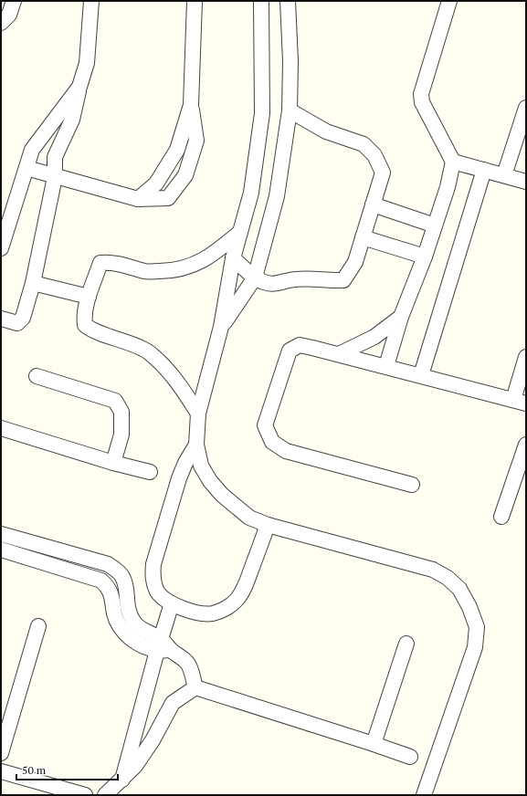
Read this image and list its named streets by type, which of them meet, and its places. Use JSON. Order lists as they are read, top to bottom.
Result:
{
  "scale_bar": "50 m"
}
